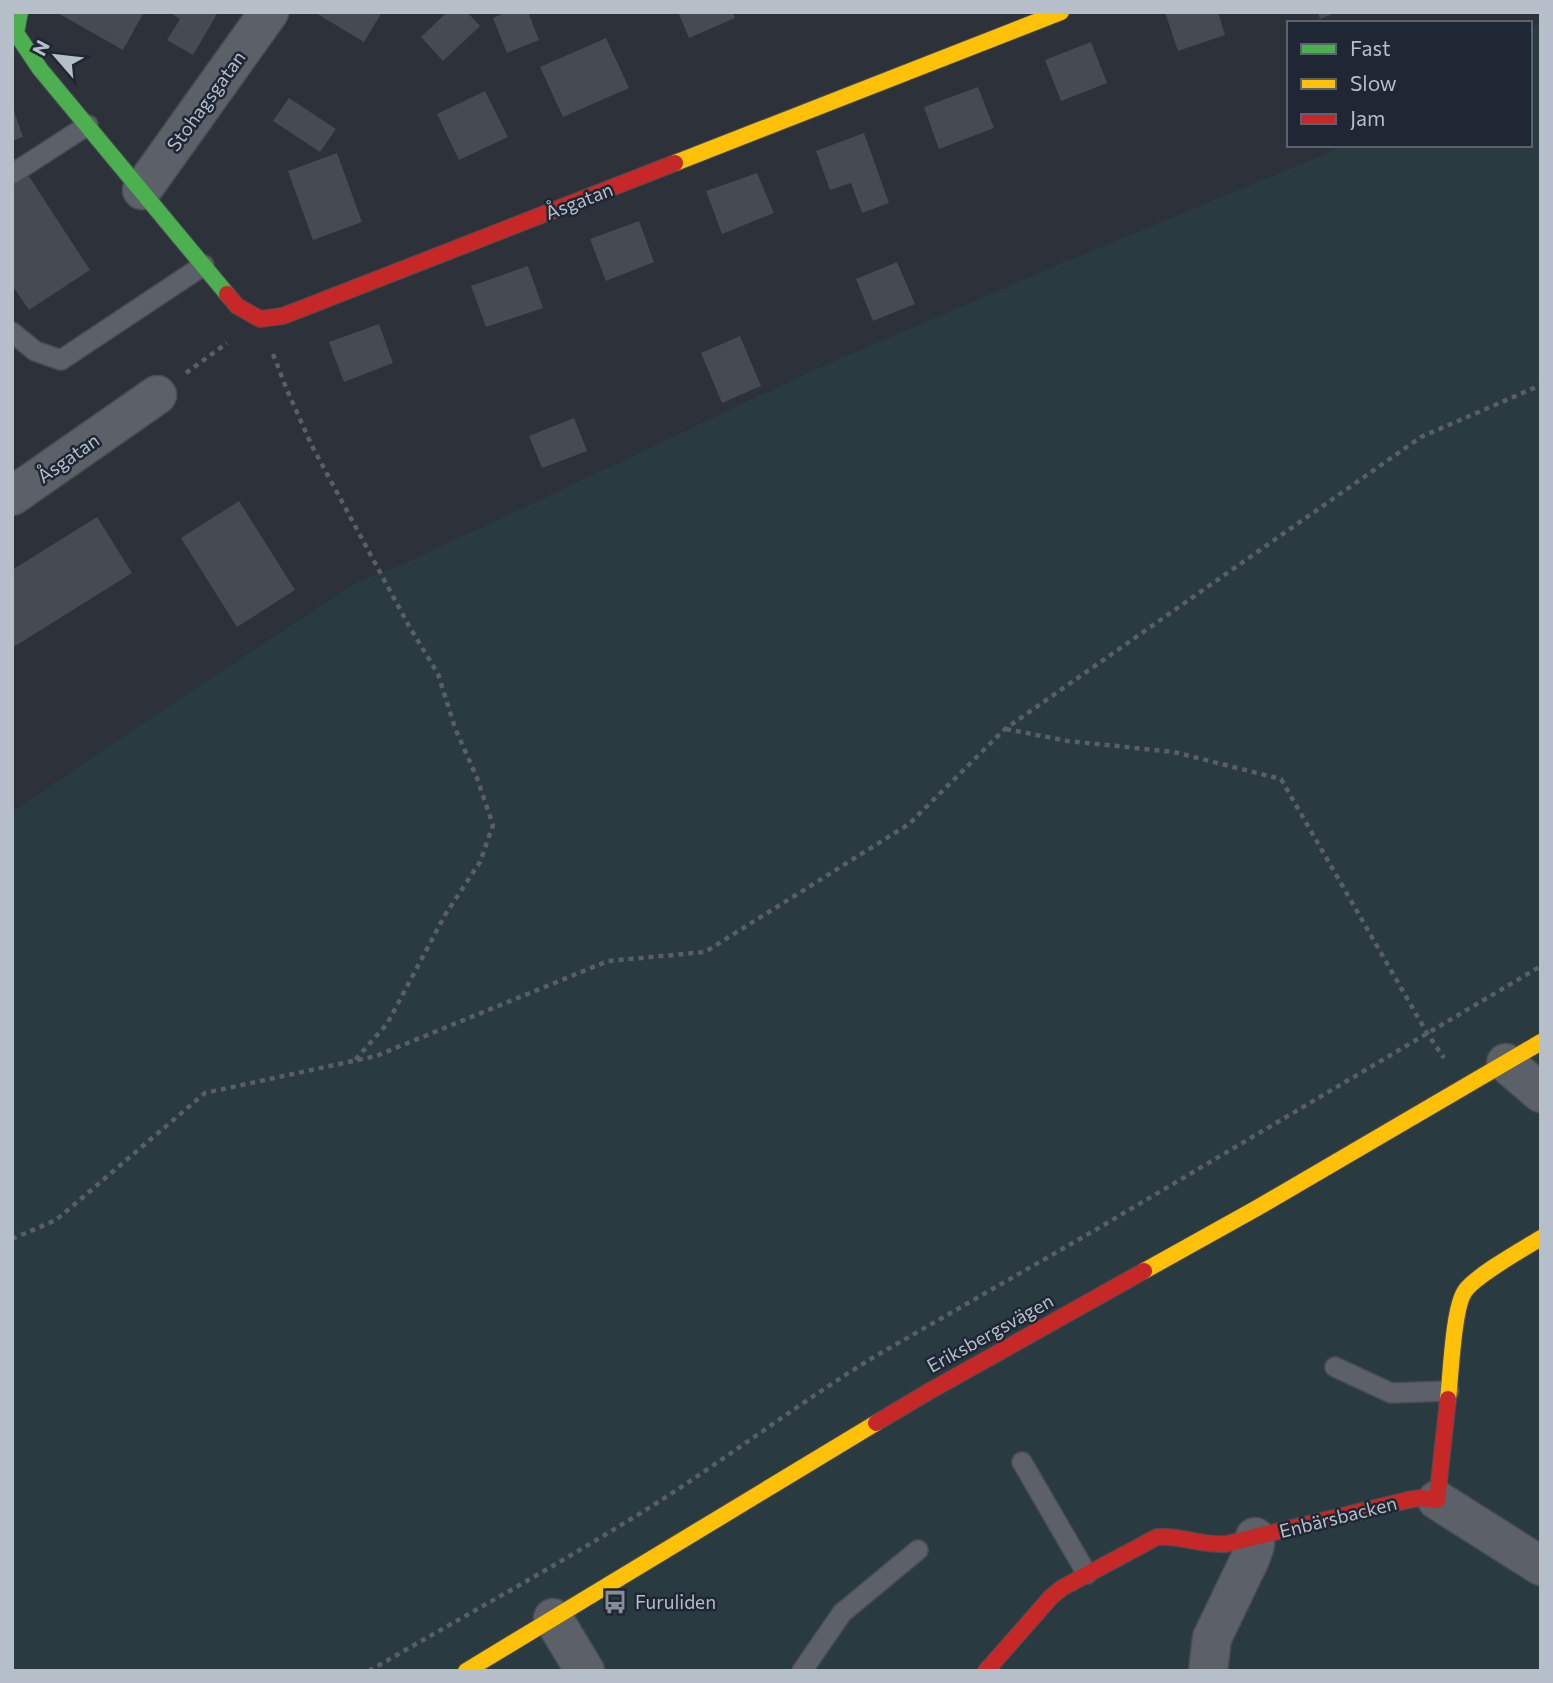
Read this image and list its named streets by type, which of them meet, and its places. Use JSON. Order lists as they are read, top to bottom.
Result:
{
  "streets": {
    "street": [
      "Stohagsgatan",
      "Åsgatan",
      "Eriksbergsvägen",
      "Enbärsbacken"
    ]
  },
  "places": {
    "bus stop": ["Furuliden"]
  },
  "legend": ["Fast", "Slow", "Jam"],
  "north": "top left"
}
